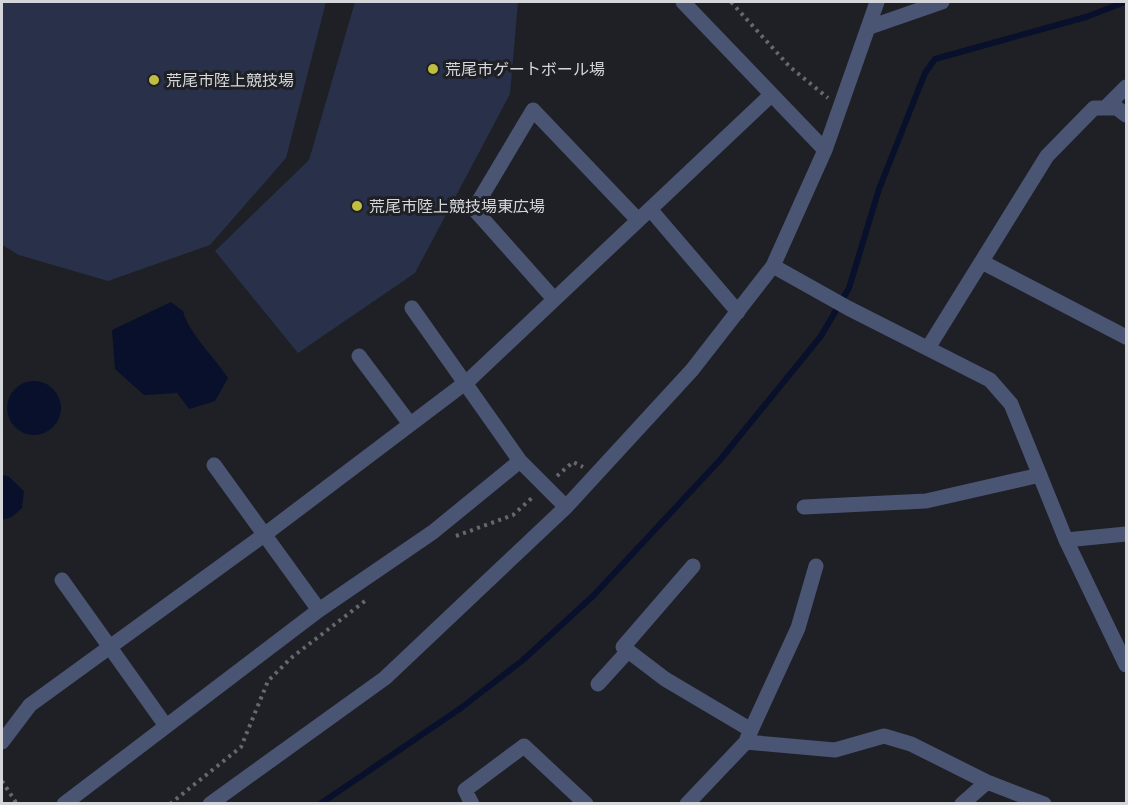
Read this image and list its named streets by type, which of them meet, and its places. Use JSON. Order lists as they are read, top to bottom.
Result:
{
  "places": ["荒尾市ゲートボール場", "荒尾市陸上競技場", "荒尾市陸上競技場東広場"]
}
